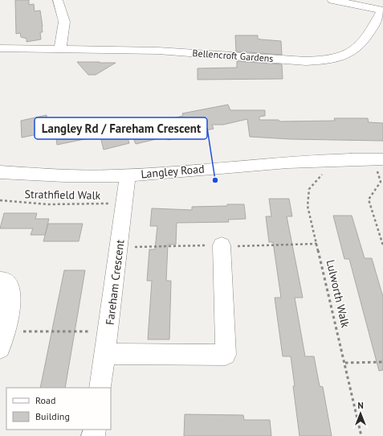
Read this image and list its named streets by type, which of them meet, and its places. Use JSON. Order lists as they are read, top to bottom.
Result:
{
  "streets": {
    "street": ["Bellencroft Gardens", "Langley Road", "Fareham Crescent"],
    "path": ["Strathfield Walk", "Lulworth Walk"]
  },
  "crossings": [
    ["Langley Road", "Fareham Crescent"],
    ["Langley Road", "Lulworth Walk"],
    ["Strathfield Walk", "Fareham Crescent"]
  ],
  "places": ["Langley Rd / Fareham Crescent"],
  "legend": ["Road", "Building"],
  "north": "top"
}
